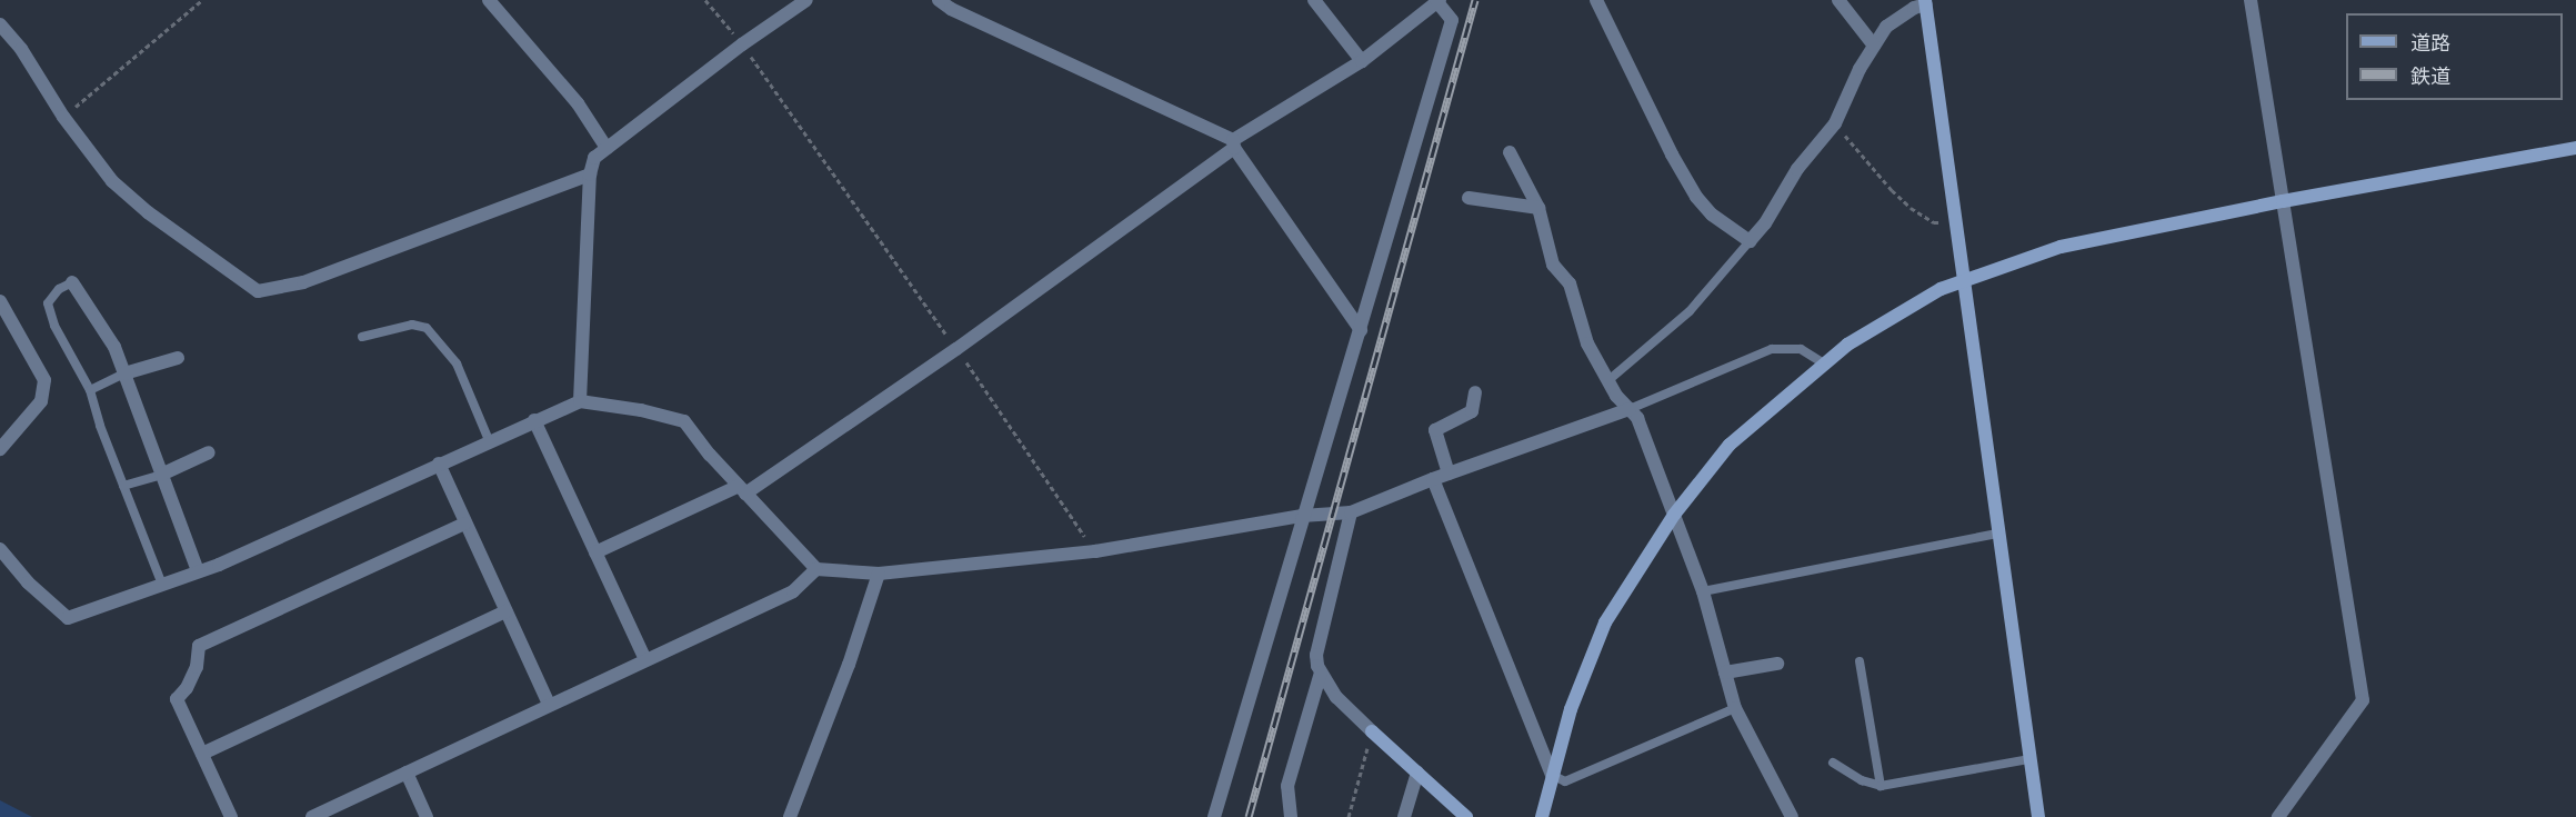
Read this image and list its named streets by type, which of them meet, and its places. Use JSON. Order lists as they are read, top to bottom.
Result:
{
  "legend": ["道路", "鉄道"]
}
